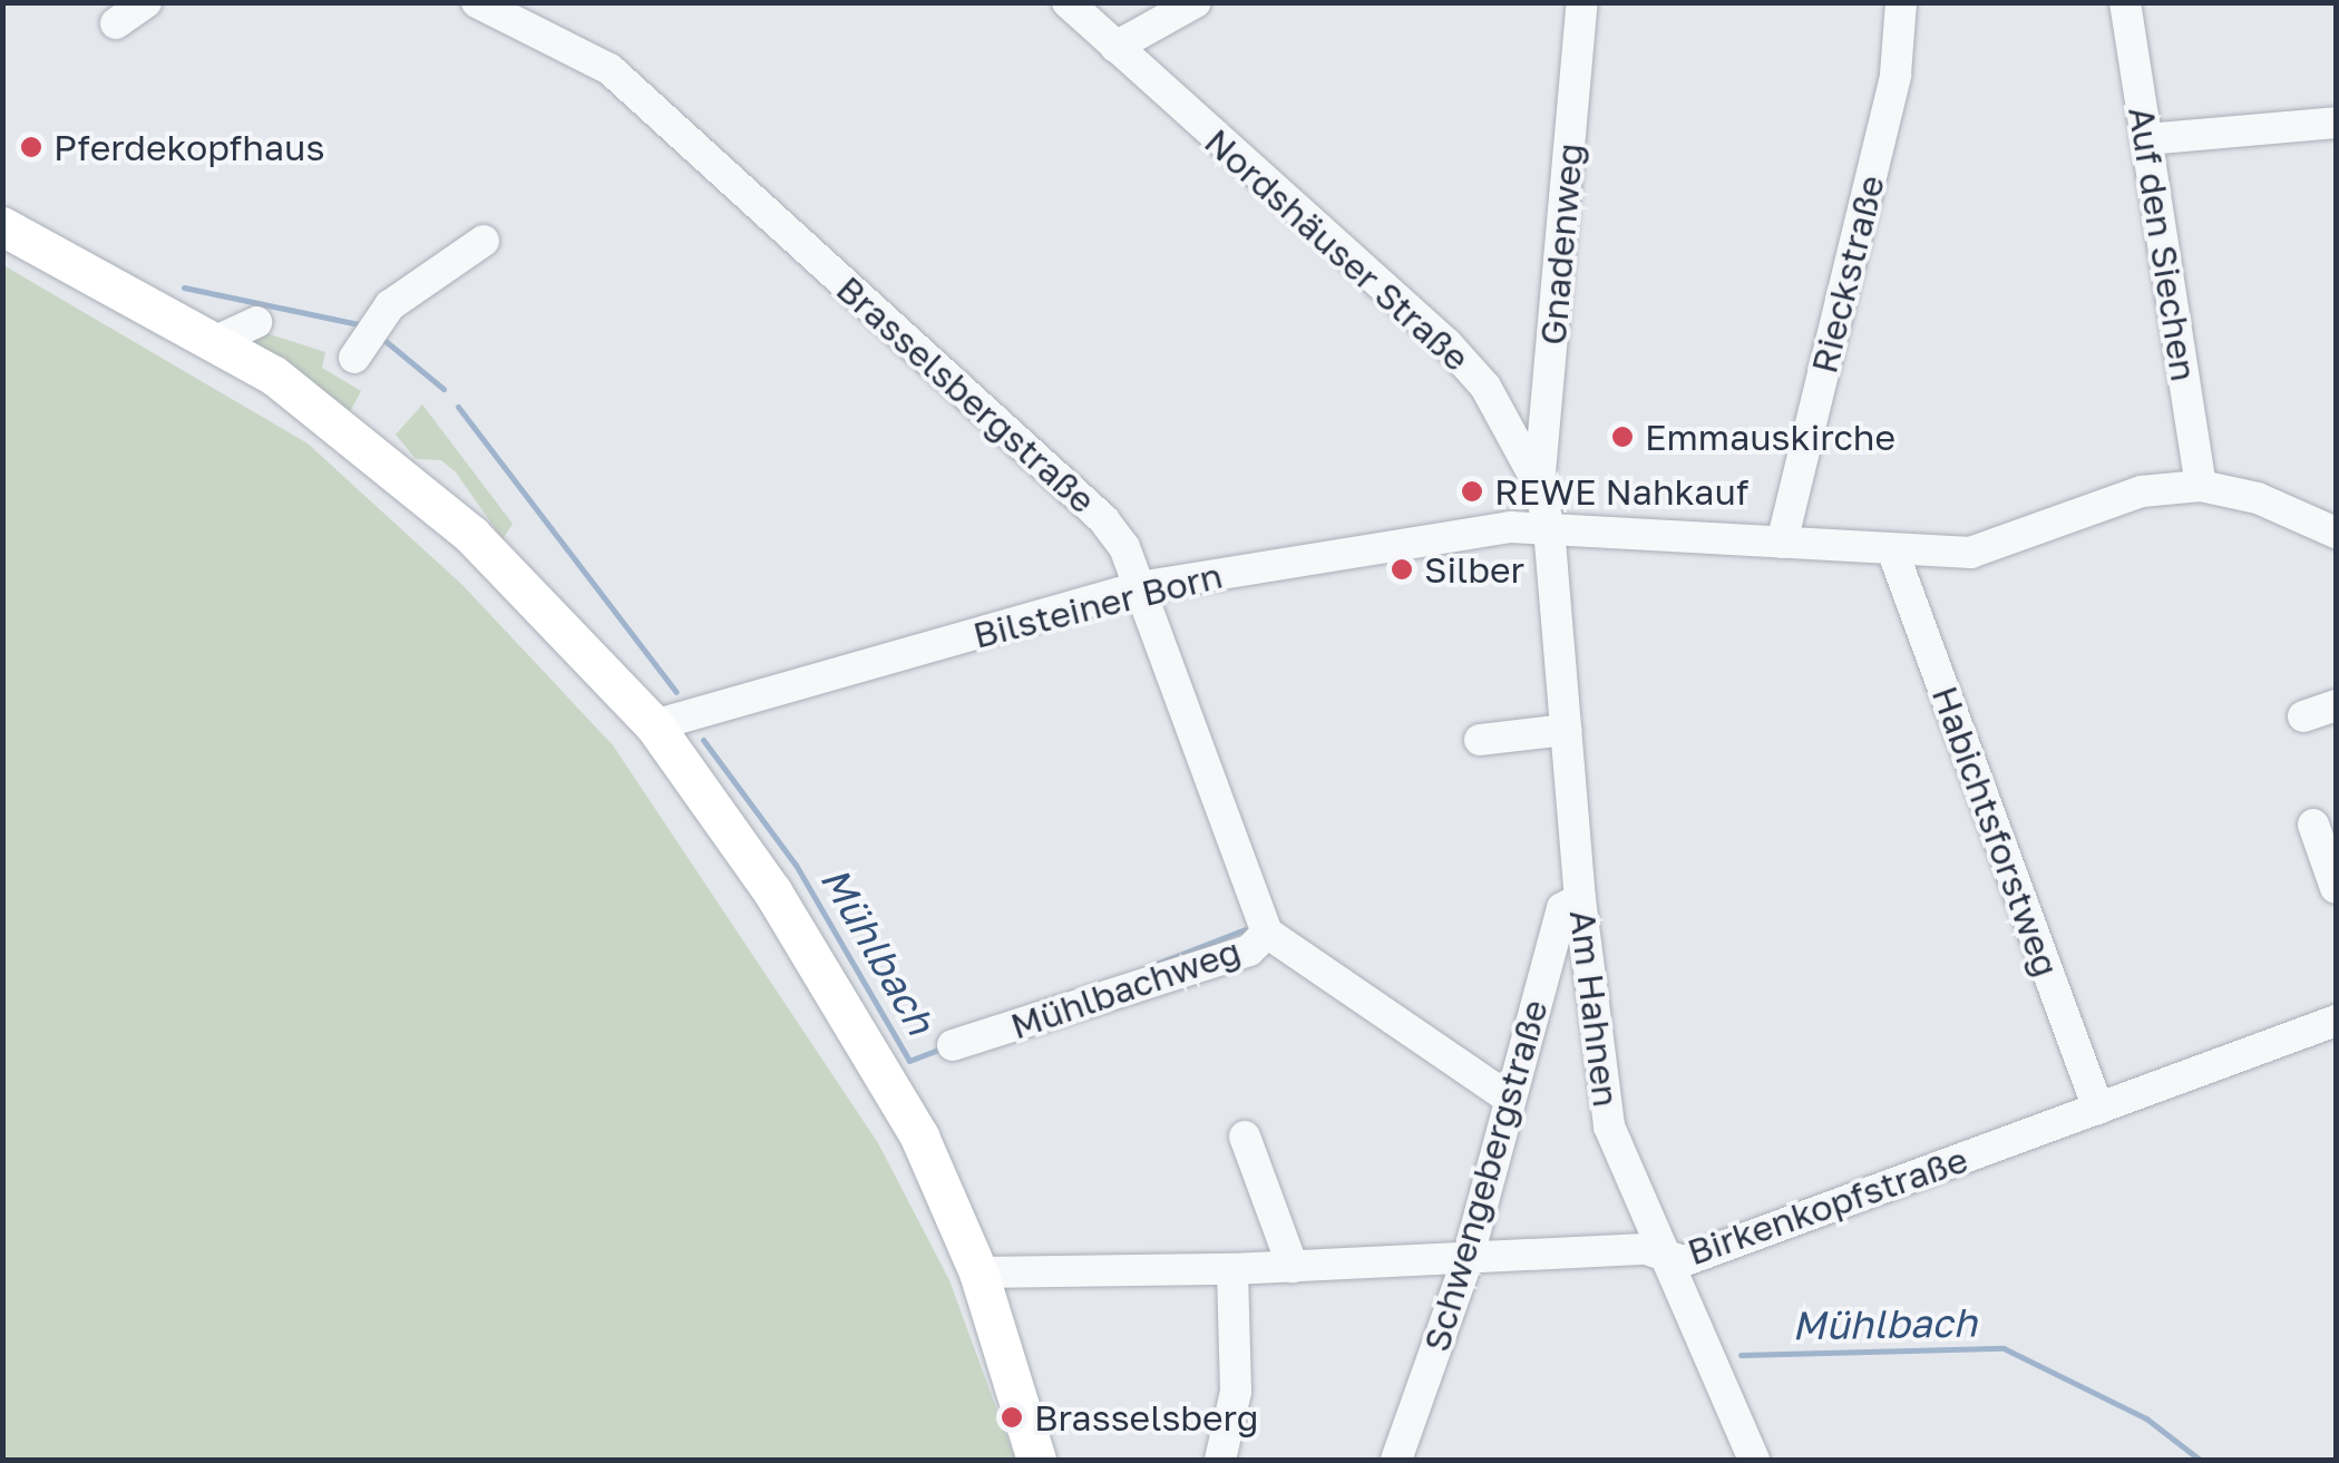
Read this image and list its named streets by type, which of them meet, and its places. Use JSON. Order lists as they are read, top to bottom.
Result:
{
  "streets": {
    "street": [
      "Gnadenweg",
      "Auf den Siechen",
      "Nordshäuser Straße",
      "Rieckstraße",
      "Brasselsbergstraße",
      "Bilsteiner Born",
      "Habichtsforstweg",
      "Mühlbachweg",
      "Am Hahnen",
      "Schwengebergstraße",
      "Birkenkopfstraße"
    ]
  },
  "crossings": [
    ["Gnadenweg", "Nordshäuser Straße"],
    ["Nordshäuser Straße", "Bilsteiner Born"],
    ["Nordshäuser Straße", "Am Hahnen"],
    ["Brasselsbergstraße", "Bilsteiner Born"],
    ["Brasselsbergstraße", "Mühlbachweg"],
    ["Bilsteiner Born", "Am Hahnen"],
    ["Habichtsforstweg", "Birkenkopfstraße"],
    ["Mühlbachweg", "Schwengebergstraße"],
    ["Am Hahnen", "Schwengebergstraße"],
    ["Am Hahnen", "Birkenkopfstraße"],
    ["Schwengebergstraße", "Birkenkopfstraße"]
  ],
  "water": ["Mühlbach"],
  "places": [
    "Pferdekopfhaus",
    "Emmauskirche",
    "REWE Nahkauf",
    "Silber",
    "Brasselsberg"
  ]
}
